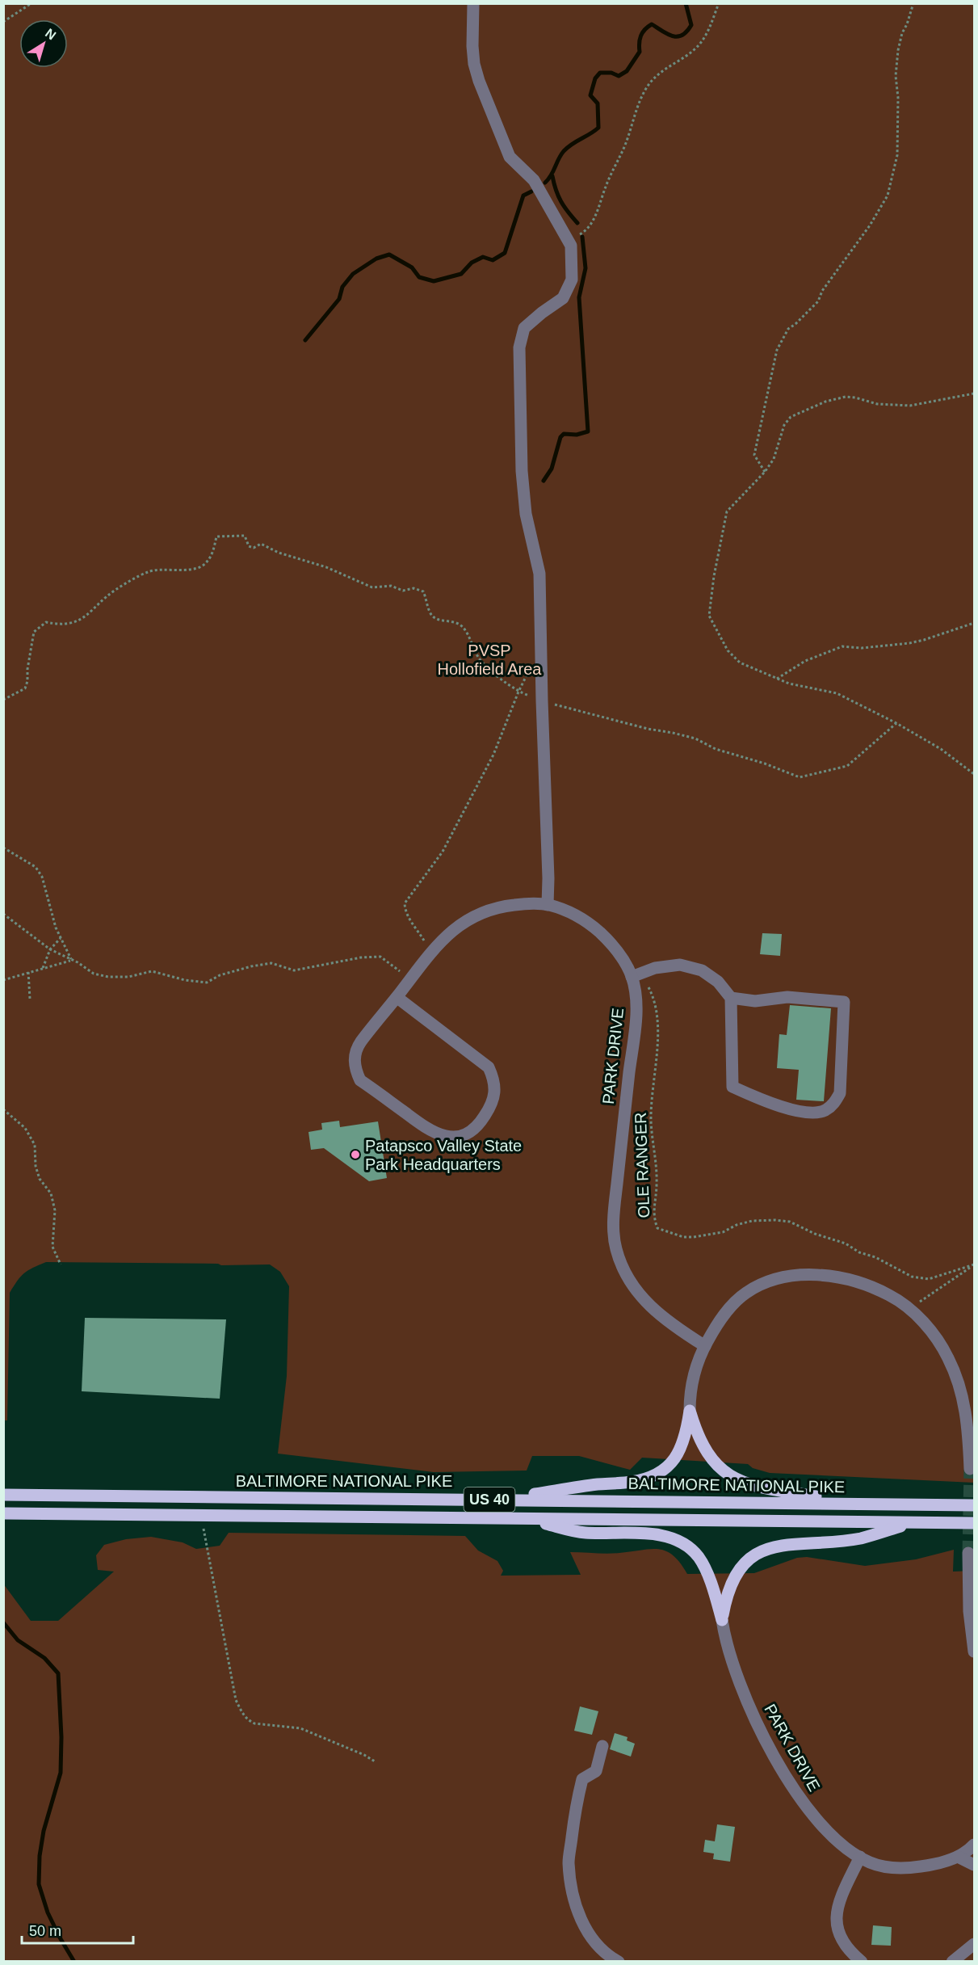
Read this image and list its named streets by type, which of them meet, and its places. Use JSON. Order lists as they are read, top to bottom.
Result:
{
  "streets": {
    "main road": ["BALTIMORE NATIONAL PIKE", "US 40"],
    "street": ["PARK DRIVE"],
    "path": ["OLE RANGER"]
  },
  "crossings": [
    ["PARK DRIVE", "OLE RANGER"]
  ],
  "parks": ["PVSP Hollofield Area"],
  "places": ["Patapsco Valley State Park Headquarters"],
  "scale_bar": "50 m",
  "north": "top right"
}
